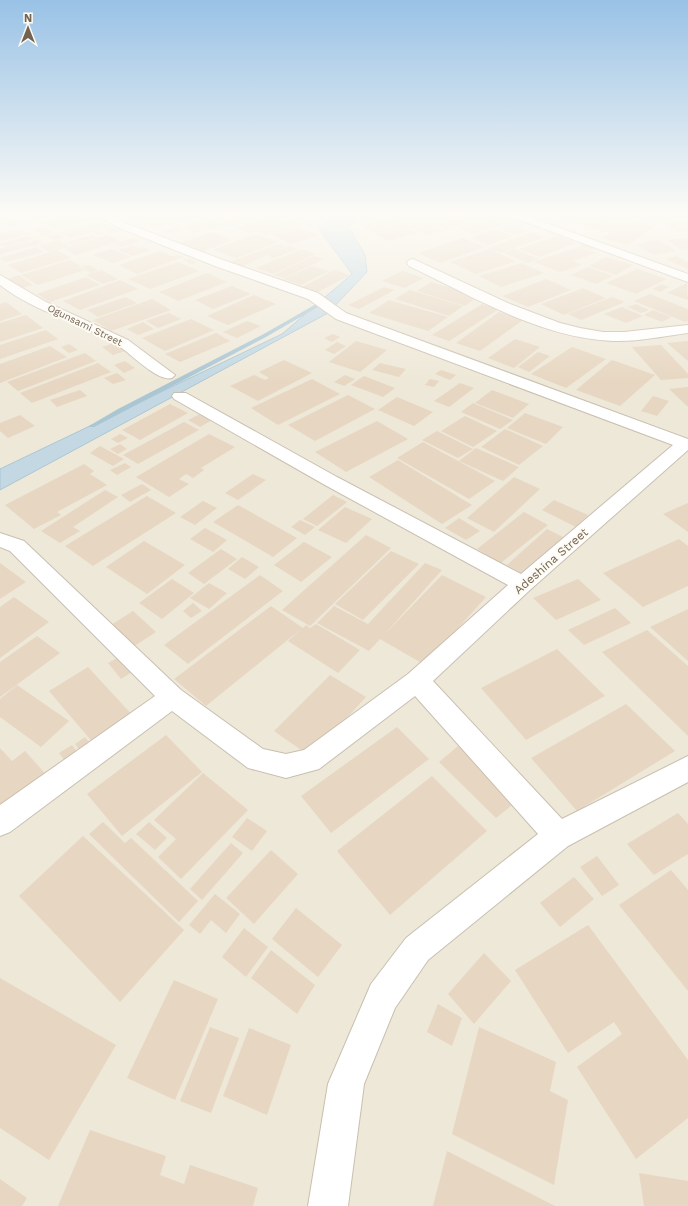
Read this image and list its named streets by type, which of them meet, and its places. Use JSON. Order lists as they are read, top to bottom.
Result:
{
  "streets": {
    "street": ["Ogunsami Street", "Adeshina Street"]
  },
  "north": "top"
}
